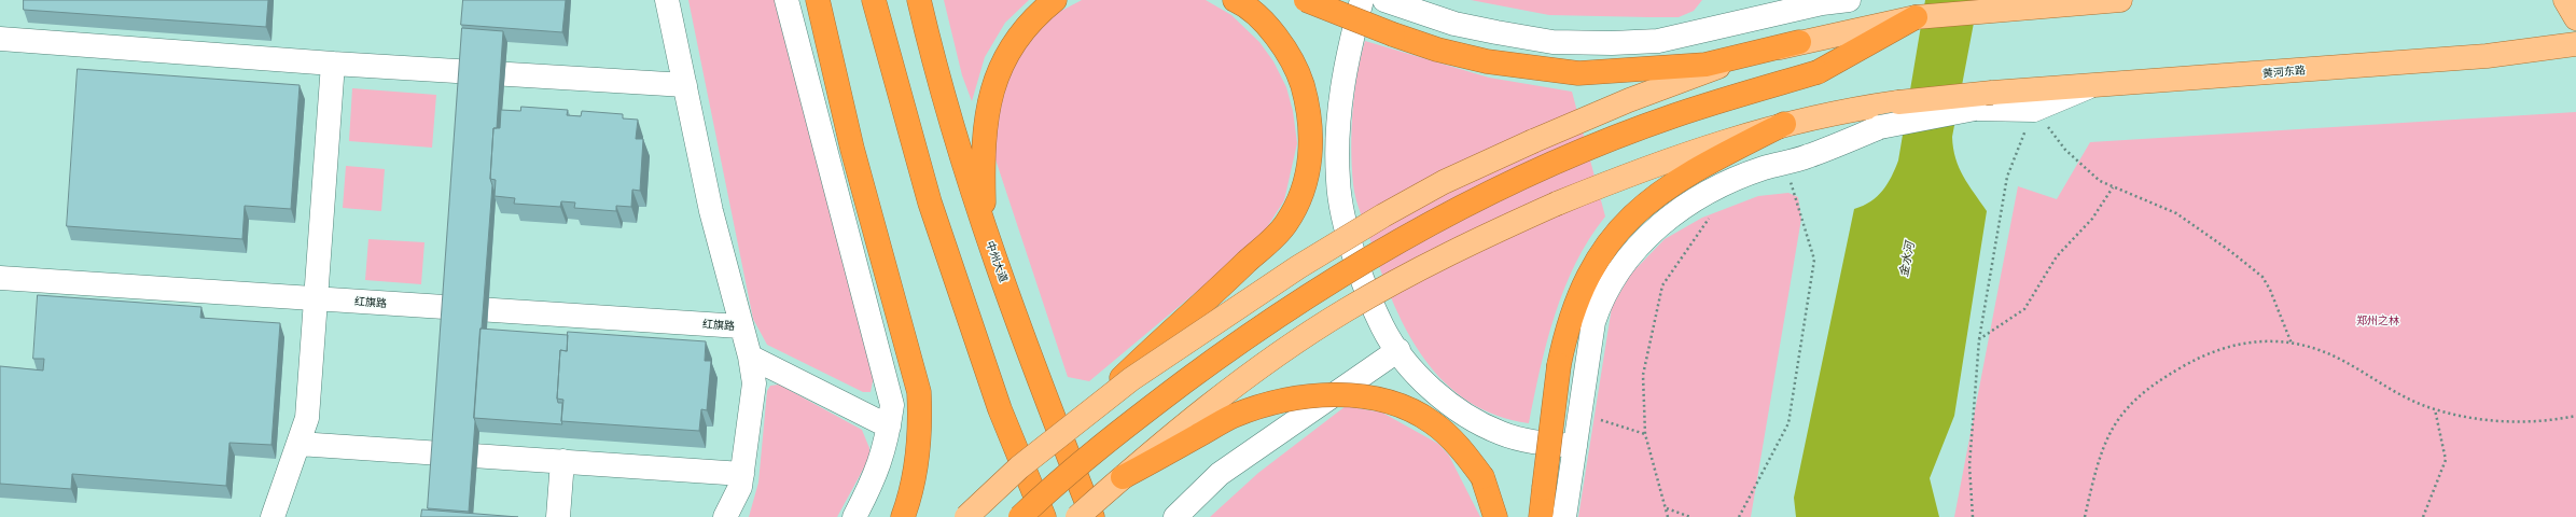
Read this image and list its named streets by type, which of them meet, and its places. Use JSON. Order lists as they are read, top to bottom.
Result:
{
  "streets": {
    "highway": ["中州大道"],
    "main road": ["黄河东路"],
    "street": ["红旗路"]
  },
  "water": ["金水河"],
  "parks": ["郑州之林"]
}
